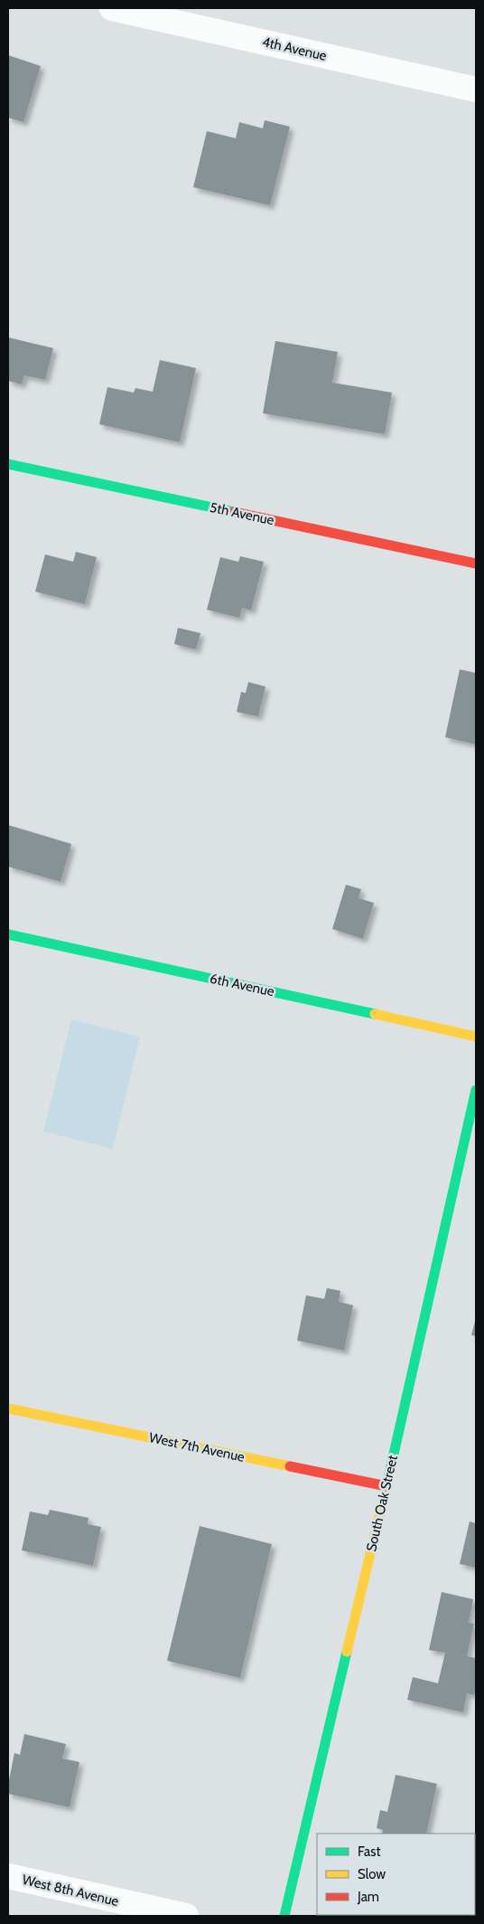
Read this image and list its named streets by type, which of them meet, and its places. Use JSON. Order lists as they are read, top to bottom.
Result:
{
  "streets": {
    "street": [
      "4th Avenue",
      "5th Avenue",
      "6th Avenue",
      "West 7th Avenue",
      "South Oak Street",
      "West 8th Avenue"
    ]
  },
  "crossings": [
    ["West 7th Avenue", "South Oak Street"]
  ],
  "legend": ["Fast", "Slow", "Jam"]
}
